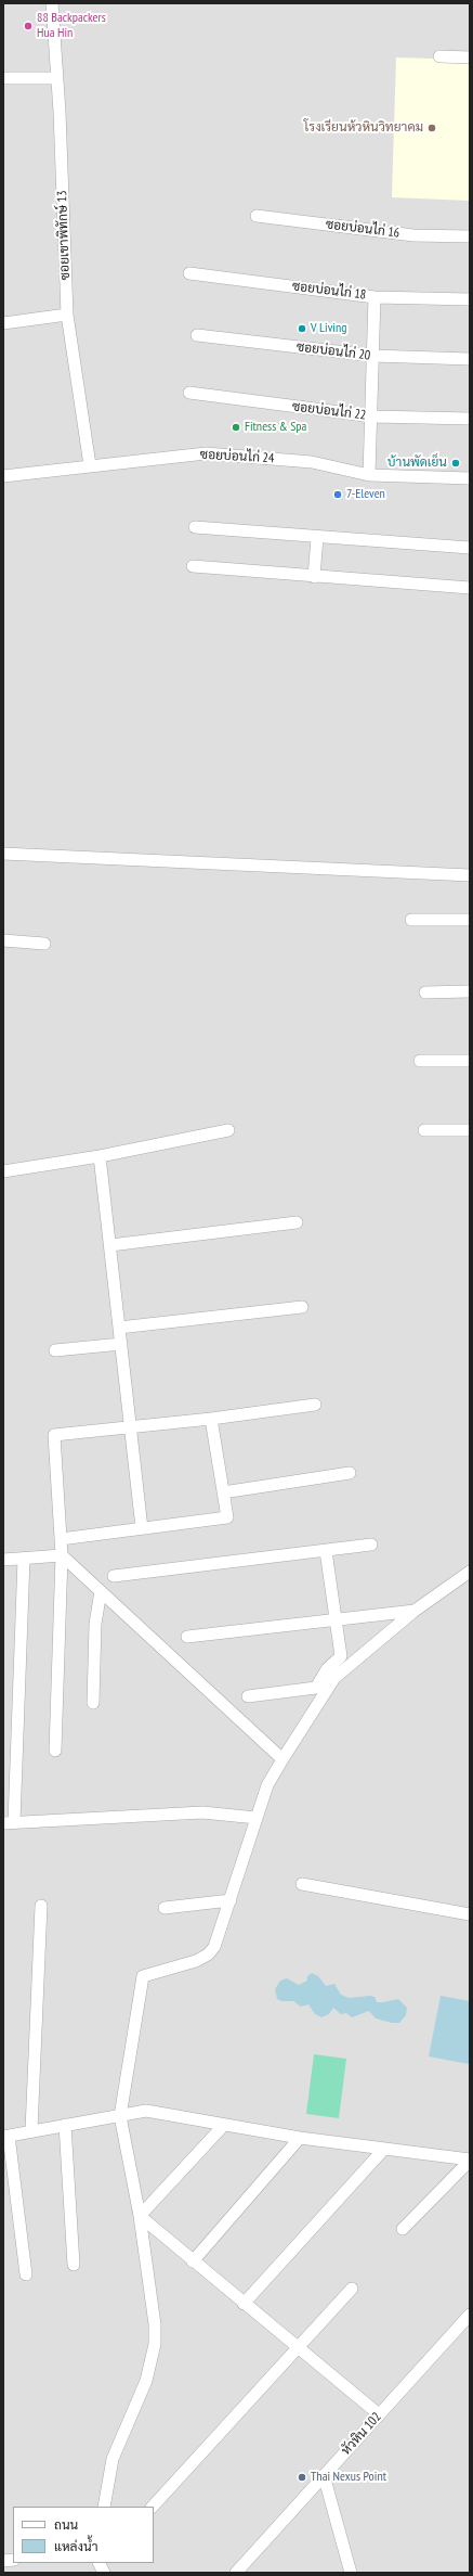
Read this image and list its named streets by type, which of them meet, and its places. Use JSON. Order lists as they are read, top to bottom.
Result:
{
  "streets": {
    "street": [
      "ซอยบ่อนไก่ 16",
      "ซอยเขาพิทักษ์ 13",
      "ซอยบ่อนไก่ 18",
      "ซอยบ่อนไก่ 20",
      "ซอยบ่อนไก่ 22",
      "ซอยบ่อนไก่ 24",
      "หัวหิน 102"
    ]
  },
  "crossings": [
    ["ซอยเขาพิทักษ์ 13", "ซอยบ่อนไก่ 24"]
  ],
  "places": [
    "88 Backpackers Hua Hin",
    "โรงเรียนห้วหินวิทยาคม",
    "V Living",
    "Fitness & Spa",
    "บ้านพัดเย็น",
    "7-Eleven",
    "Thai Nexus Point"
  ],
  "legend": ["ถนน", "แหล่งน้ำ"]
}
